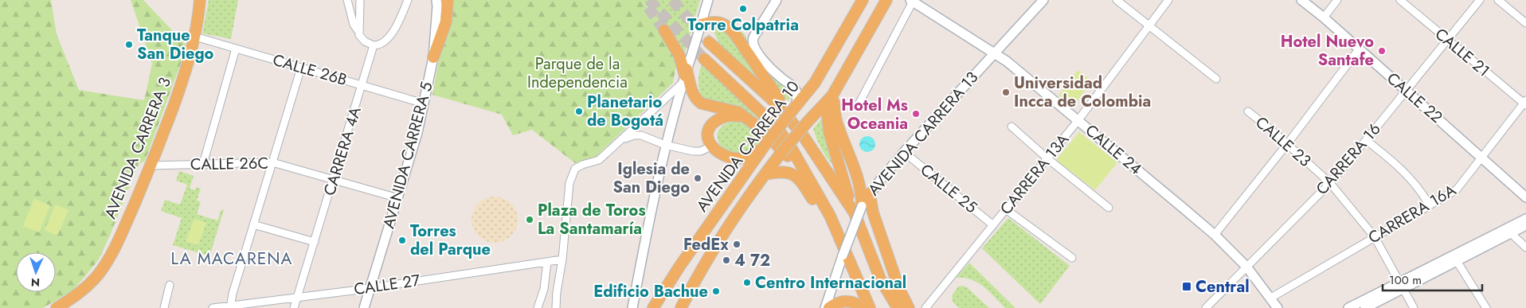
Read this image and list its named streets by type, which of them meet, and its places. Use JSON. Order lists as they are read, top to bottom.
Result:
{
  "streets": {
    "main road": ["AVENIDA CARRERA 10", "AVENIDA CARRERA 3"],
    "street": [
      "CALLE 21",
      "CALLE 26B",
      "CALLE 22",
      "AVENIDA CARRERA 13",
      "CALLE 23",
      "CALLE 24",
      "CARRERA 4A",
      "AVENIDA CARRERA 5",
      "CARRERA 16",
      "CALLE 26C",
      "CARRERA 13A",
      "CALLE 25",
      "CARRERA 16A",
      "CALLE 27"
    ]
  },
  "crossings": [
    ["CALLE 21", "CARRERA 16"],
    ["CALLE 21", "CARRERA 16A"],
    ["CALLE 26B", "AVENIDA CARRERA 3"],
    ["CALLE 26B", "CARRERA 4A"],
    ["CALLE 26B", "AVENIDA CARRERA 5"],
    ["CALLE 22", "CARRERA 16"],
    ["CALLE 22", "CARRERA 16A"],
    ["AVENIDA CARRERA 13", "CALLE 24"],
    ["AVENIDA CARRERA 13", "CALLE 25"],
    ["CALLE 23", "CARRERA 16"],
    ["CALLE 23", "CARRERA 16A"],
    ["AVENIDA CARRERA 3", "CALLE 26C"],
    ["CALLE 24", "CARRERA 16"],
    ["CALLE 24", "CARRERA 13A"],
    ["CALLE 24", "CARRERA 16A"],
    ["CARRERA 4A", "CALLE 26C"],
    ["CARRERA 4A", "CALLE 27"],
    ["AVENIDA CARRERA 5", "CALLE 26C"],
    ["AVENIDA CARRERA 5", "CALLE 27"],
    ["CARRERA 13A", "CALLE 25"]
  ],
  "districts": ["LA MACARENA"],
  "parks": ["Parque de la Independencia"],
  "places": {
    "other": [
      "Torre Colpatria",
      "Tanque San Diego",
      "Hotel Nuevo Santafe",
      "Universidad Incca de Colombia",
      "Planetario de Bogotá",
      "Hotel Ms Oceania",
      "Iglesia de San Diego",
      "Plaza de Toros La Santamaría",
      "Torres del Parque",
      "FedEx",
      "4 72",
      "Centro Internacional",
      "Edificio Bachue"
    ],
    "transit": ["Central"]
  },
  "scale_bar": "100 m",
  "north": "bottom"
}
